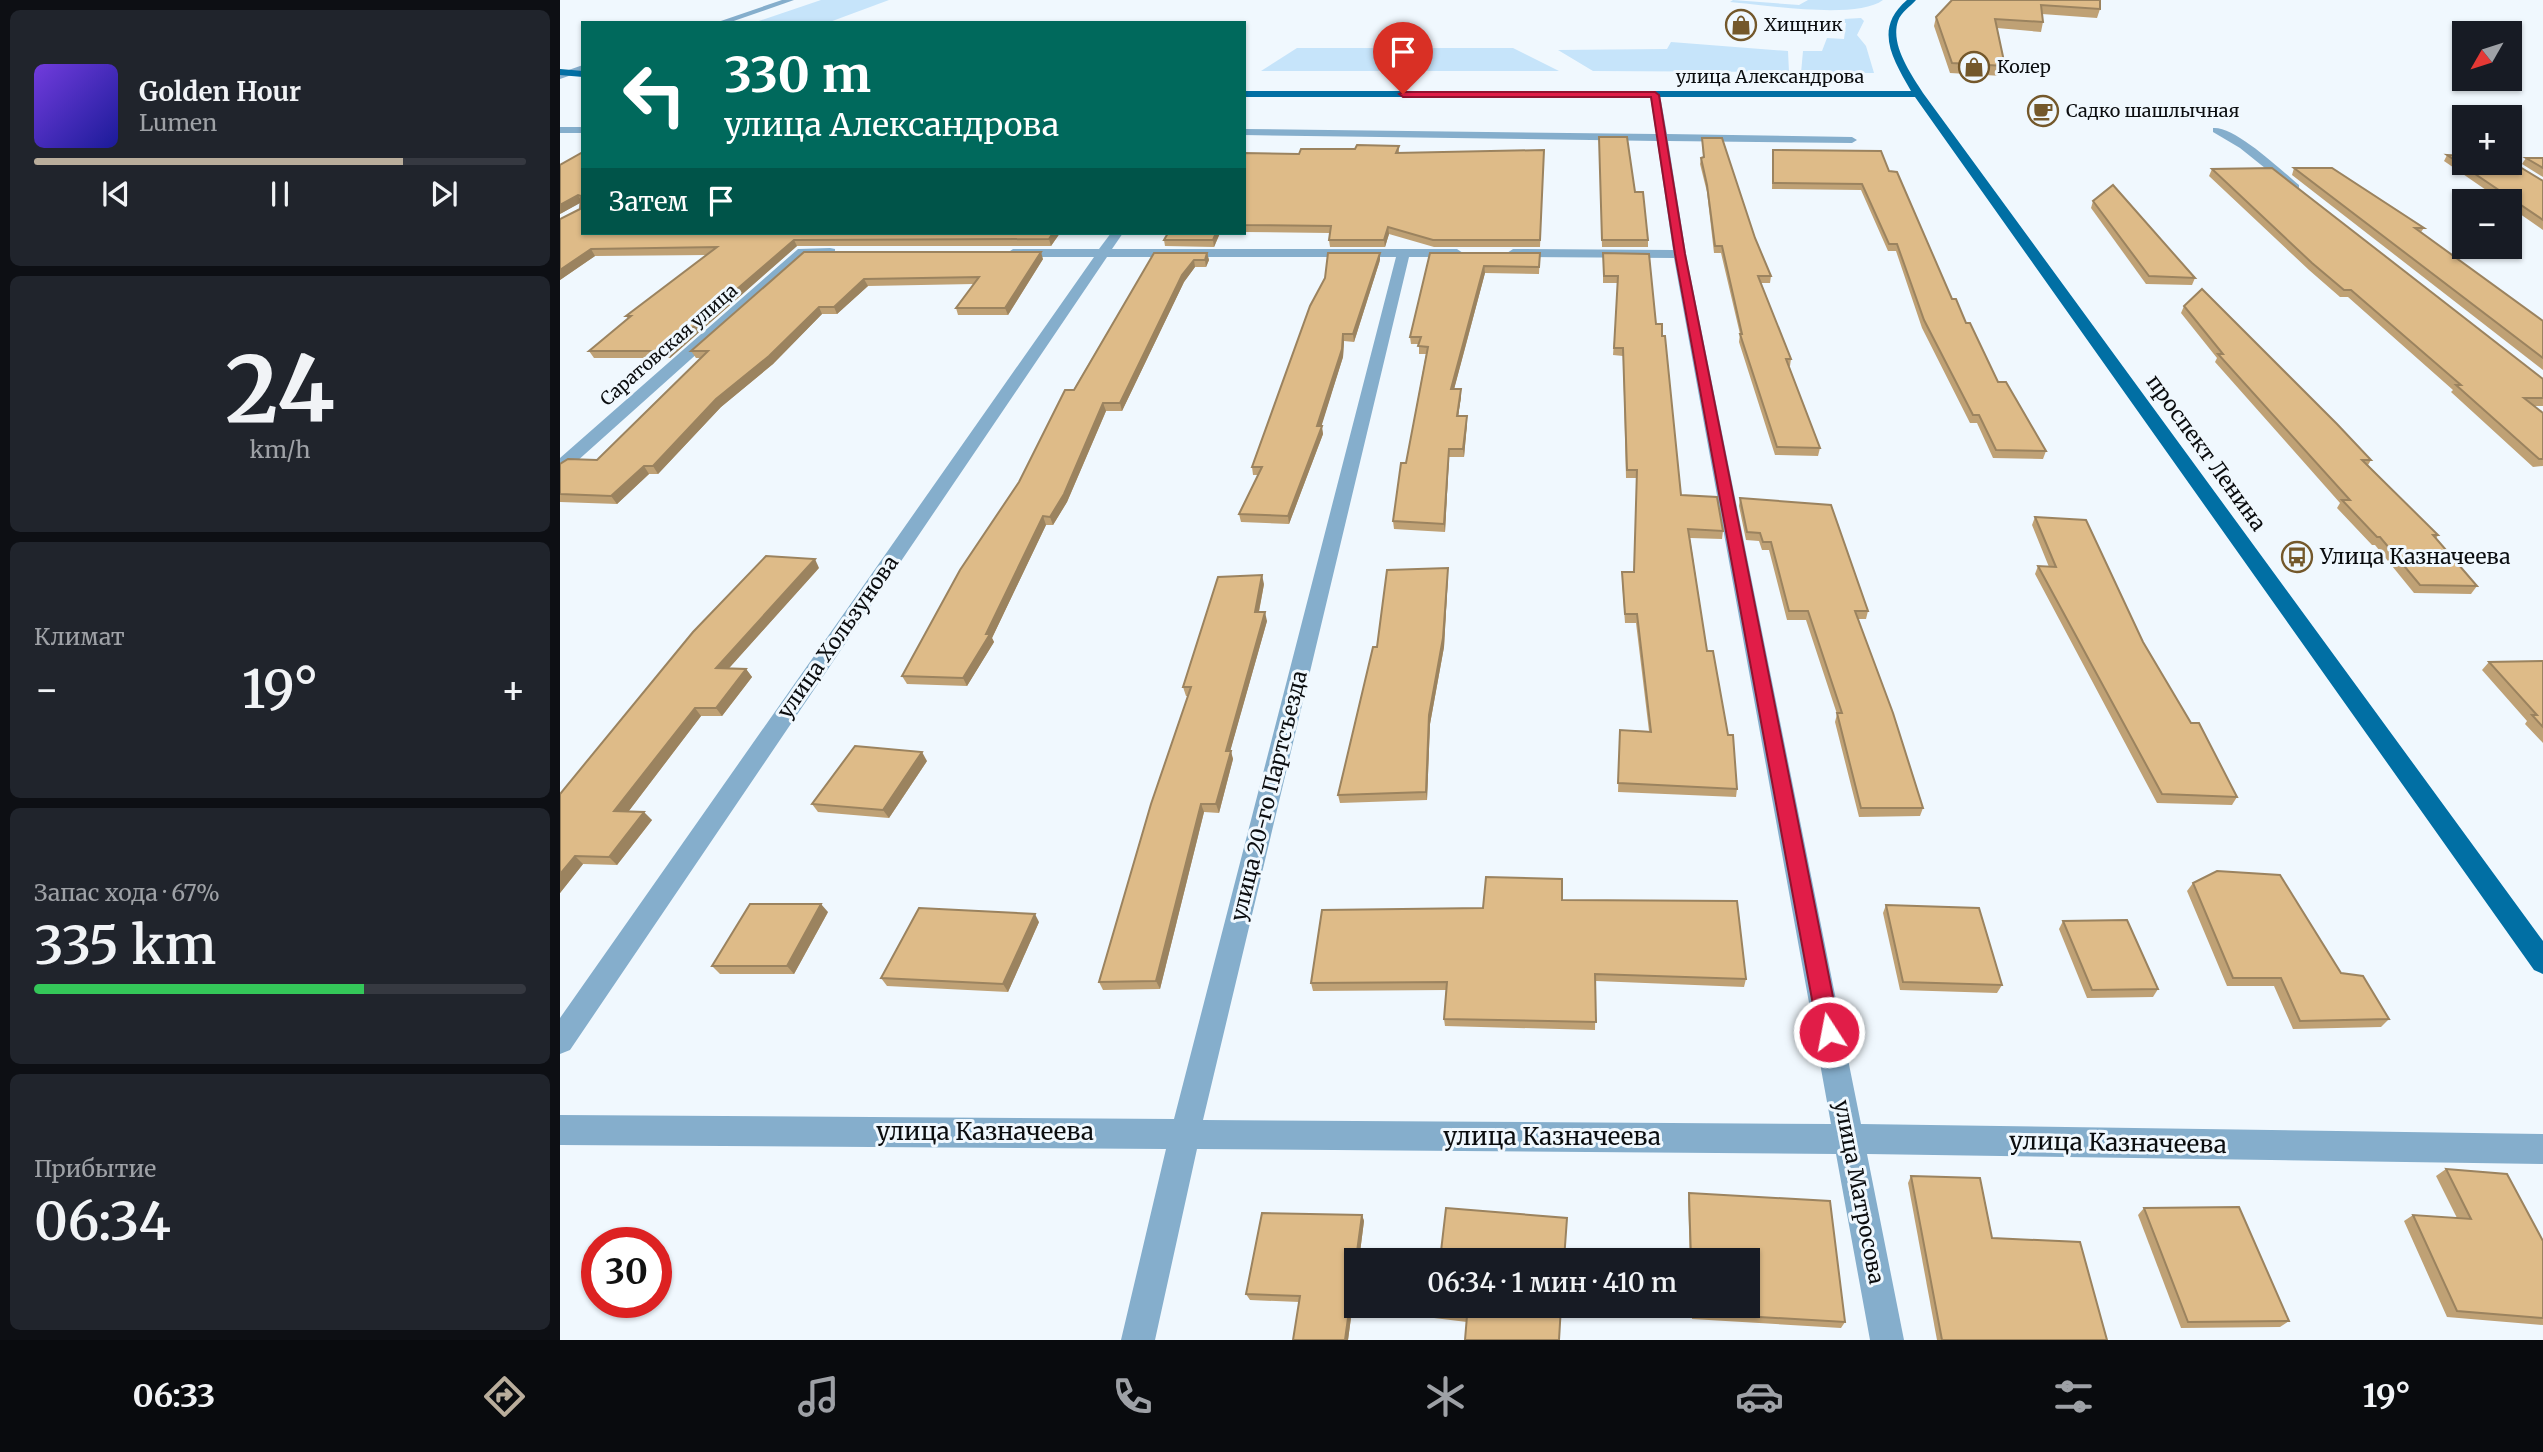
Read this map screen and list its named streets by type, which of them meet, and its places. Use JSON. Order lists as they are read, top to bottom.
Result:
{
  "streets": {
    "main road": ["улица Александрова", "проспект Ленина"],
    "street": [
      "Саратовская улица",
      "улица Хользунова",
      "улица 20-го Партсъезда",
      "улица Казначеева",
      "улица Матросова"
    ]
  },
  "crossings": [
    ["улица Александрова", "проспект Ленина"],
    ["улица Александрова", "улица Матросова"],
    ["улица 20-го Партсъезда", "улица Казначеева"],
    ["улица Казначеева", "улица Матросова"]
  ],
  "places": {
    "shop": ["Хищник", "Колер"],
    "cafe": ["Садко шашлычная"],
    "bus stop": ["Улица Казначеева"]
  },
  "north": "bottom left",
  "page": {
    "map_buttons": ["+", "−"],
    "turn": ["330 m", "улица Александрова"],
    "song": ["Golden Hour", "Lumen"],
    "then": "Затем",
    "tile": [
      ["24", "km/h"],
      "Климат",
      ["Запас хода · 67%", "335 km"],
      ["Прибытие", "06:34"]
    ],
    "heat": ["−", "19°", "+"],
    "limit": "30",
    "trip": "06:34 · 1 мин · 410 m",
    "tabs": ["06:33", "19°"]
  }
}
